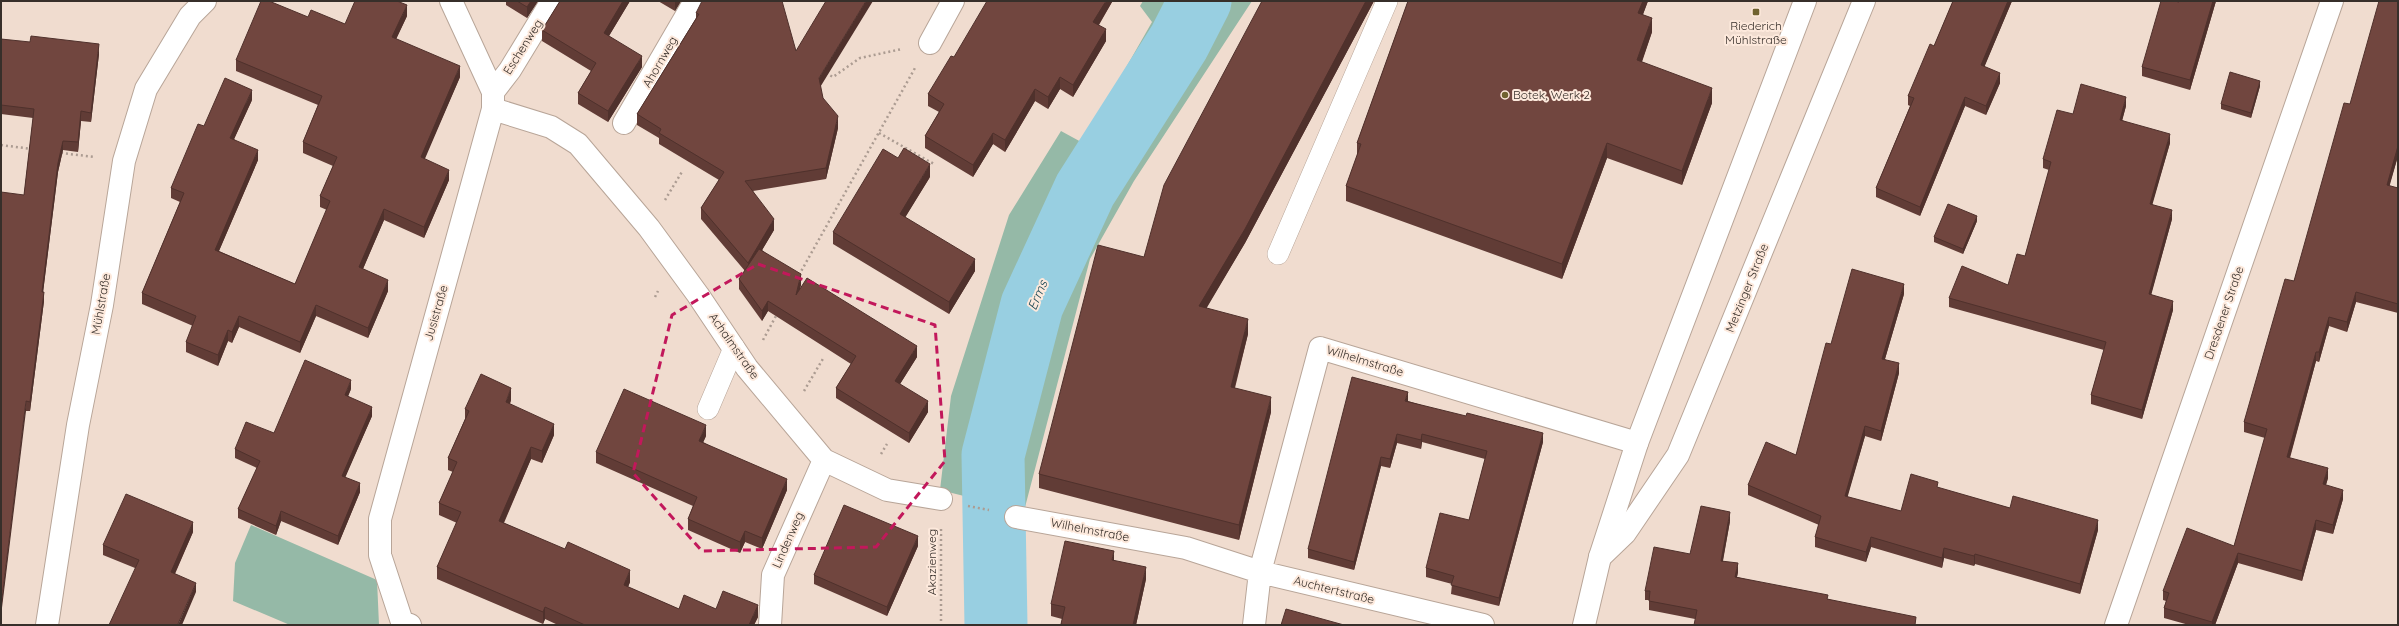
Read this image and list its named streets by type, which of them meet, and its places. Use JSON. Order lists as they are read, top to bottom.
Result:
{
  "streets": {
    "street": [
      "Eschenweg",
      "Ahornweg",
      "Metzinger Straße",
      "Mühlstraße",
      "Jusistraße",
      "Dresdener Straße",
      "Achalmstraße",
      "Wilhelmstraße",
      "Lindenweg",
      "Auchtertstraße"
    ],
    "path": ["Akazienweg"]
  },
  "crossings": [
    ["Eschenweg", "Jusistraße"],
    ["Eschenweg", "Achalmstraße"],
    ["Jusistraße", "Achalmstraße"],
    ["Achalmstraße", "Lindenweg"],
    ["Achalmstraße", "Akazienweg"],
    ["Wilhelmstraße", "Auchtertstraße"]
  ],
  "water": ["Erms"],
  "places": {
    "transit": ["Riederich Mühlstraße"],
    "other": ["Botek, Werk 2"]
  }
}
